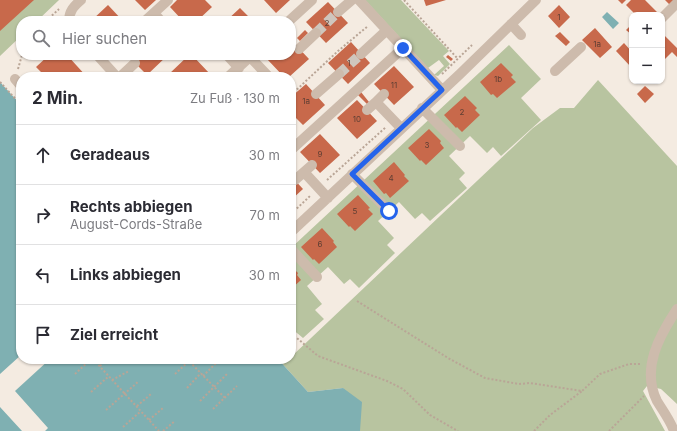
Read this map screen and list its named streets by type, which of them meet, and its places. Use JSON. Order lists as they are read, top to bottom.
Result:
{
  "house_numbers": [
    "1",
    "2",
    "1a",
    "1",
    "1b",
    "11",
    "1a",
    "2",
    "10",
    "3",
    "9",
    "4",
    "5",
    "6"
  ],
  "page": {
    "map_buttons": ["+", "−"],
    "search": "Hier suchen",
    "heading": ["2 Min.", "Zu Fuß · 130 m"],
    "list": [
      ["Geradeaus", "30 m"],
      ["Rechts abbiegen", "August-Cords-Straße", "70 m"],
      ["Links abbiegen", "30 m"],
      "Ziel erreicht"
    ]
  }
}
